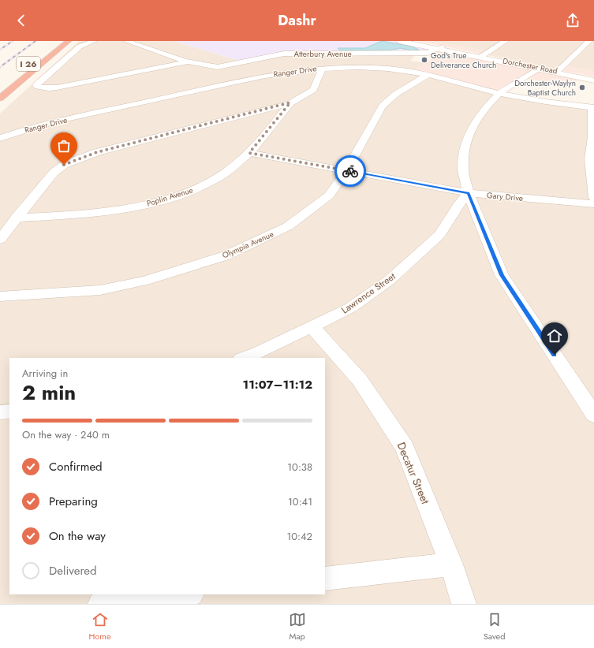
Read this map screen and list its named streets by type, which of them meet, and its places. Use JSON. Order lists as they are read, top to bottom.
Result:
{
  "streets": {
    "highway": ["I 26"],
    "main road": ["Dorchester Road"],
    "street": [
      "Atterbury Avenue",
      "Ranger Drive",
      "Poplin Avenue",
      "Gary Drive",
      "Olympia Avenue",
      "Lawrence Street",
      "Decatur Street"
    ]
  },
  "crossings": [
    ["Atterbury Avenue", "Dorchester Road"],
    ["Ranger Drive", "Olympia Avenue"],
    ["Poplin Avenue", "Gary Drive"],
    ["Gary Drive", "Olympia Avenue"],
    ["Gary Drive", "Lawrence Street"],
    ["Lawrence Street", "Decatur Street"]
  ],
  "places": ["God's True Deliverance Church", "Dorchester-Waylyn Baptist Church"],
  "page": {
    "header": "Dashr",
    "heading": ["2 min", "Arriving in", "11:07–11:12"],
    "bar": "On the way · 240 m",
    "list": [
      ["Confirmed", "10:38"],
      ["Preparing", "10:41"],
      ["On the way", "10:42"],
      "Delivered"
    ],
    "tabs": ["Home", "Map", "Saved"]
  }
}
